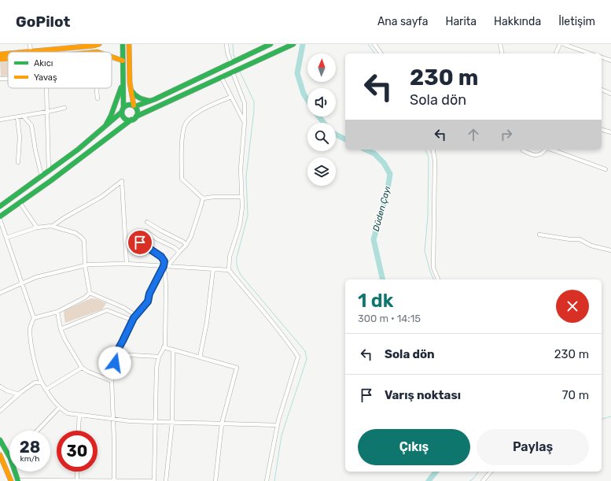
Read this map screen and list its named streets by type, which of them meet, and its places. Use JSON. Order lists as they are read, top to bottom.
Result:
{
  "water": ["Düden Çayı"],
  "legend": ["Akıcı", "Yavaş"],
  "north": "top",
  "page": {
    "header": "GoPilot",
    "nav": [
      "Ana sayfa",
      "Harita",
      "Hakkında",
      "İletişim"
    ],
    "turn": ["230 m", "Sola dön"],
    "heading": ["1 dk", "300 m · 14:15"],
    "list": [
      {
        "name": "Sola dön",
        "value": "230 m"
      },
      {
        "name": "Varış noktası",
        "value": "70 m"
      }
    ],
    "buttons": ["Çıkış", "Paylaş"],
    "speed": "28 km/h",
    "limit": "30"
  }
}
